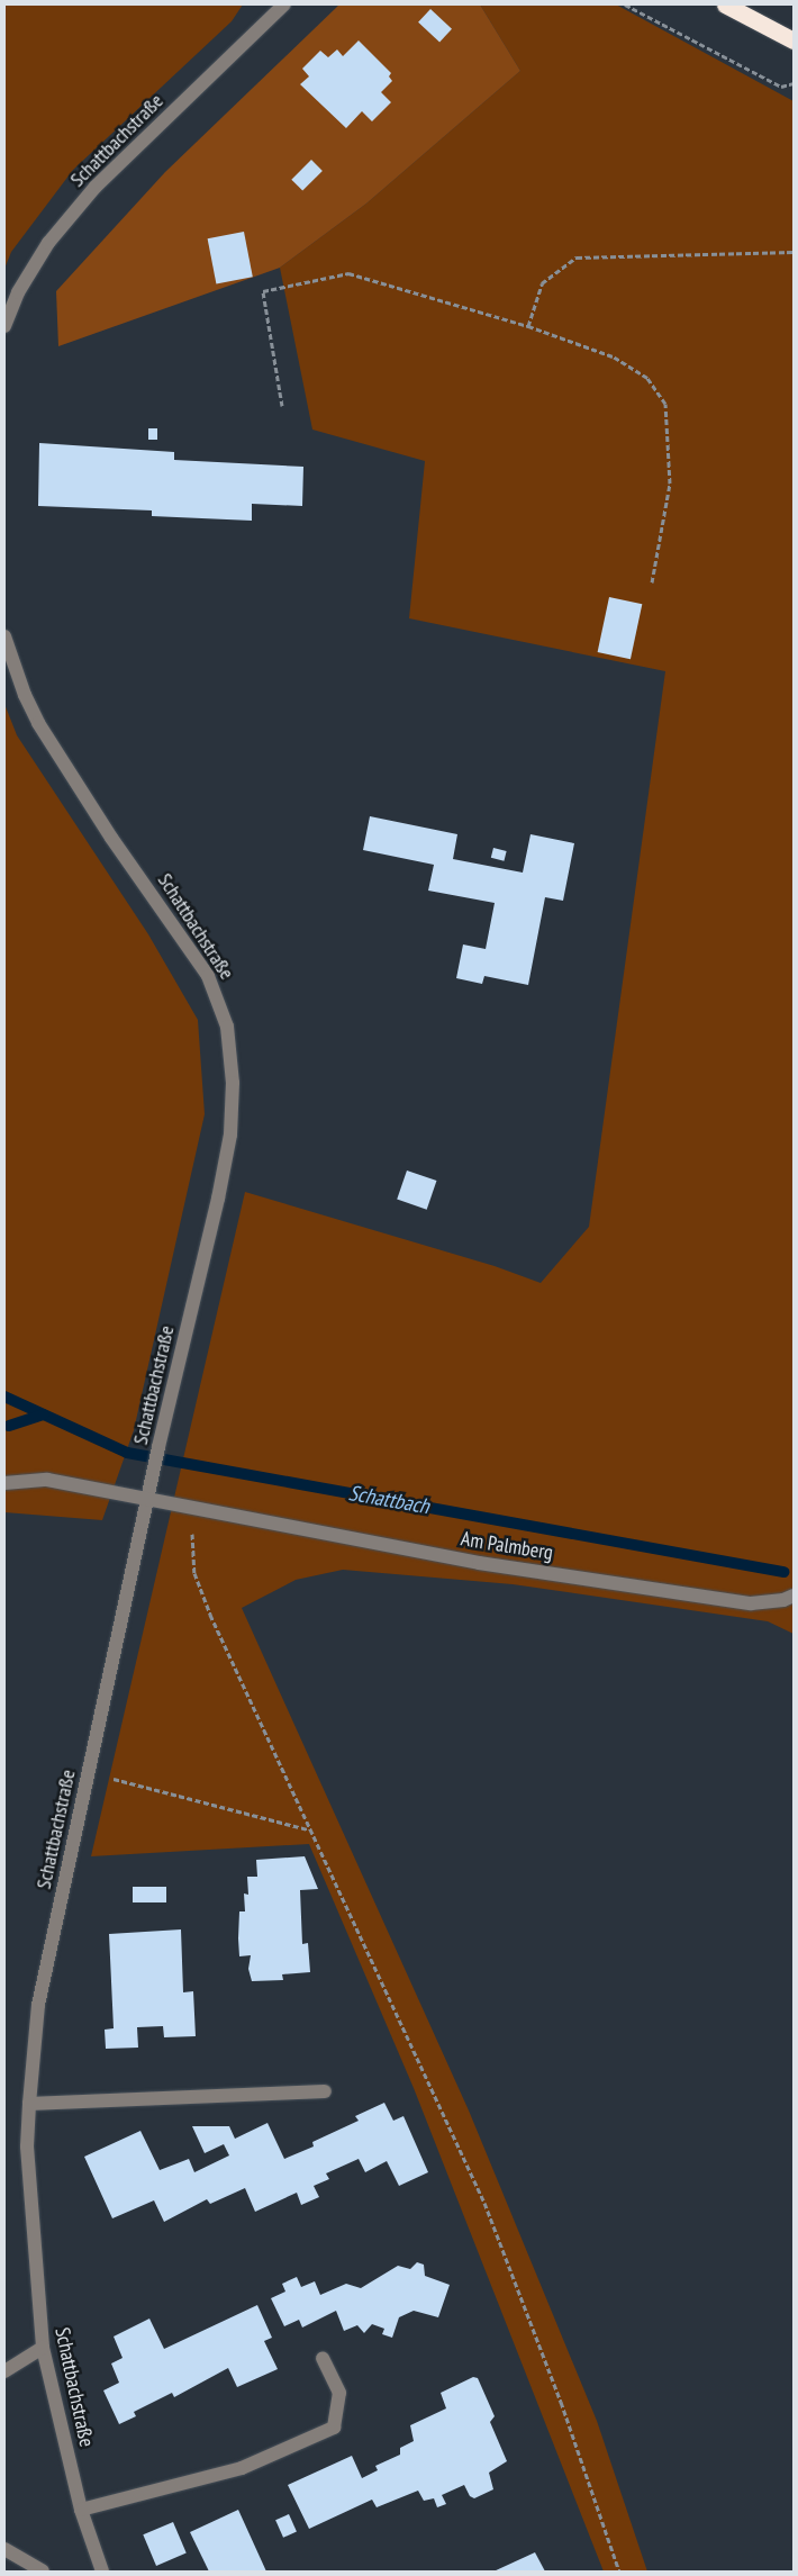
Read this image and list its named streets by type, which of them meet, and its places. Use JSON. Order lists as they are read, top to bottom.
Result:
{
  "streets": {
    "street": ["Schattbachstraße", "Am Palmberg"]
  },
  "crossings": [
    ["Schattbachstraße", "Am Palmberg"]
  ],
  "water": ["Schattbach"]
}
